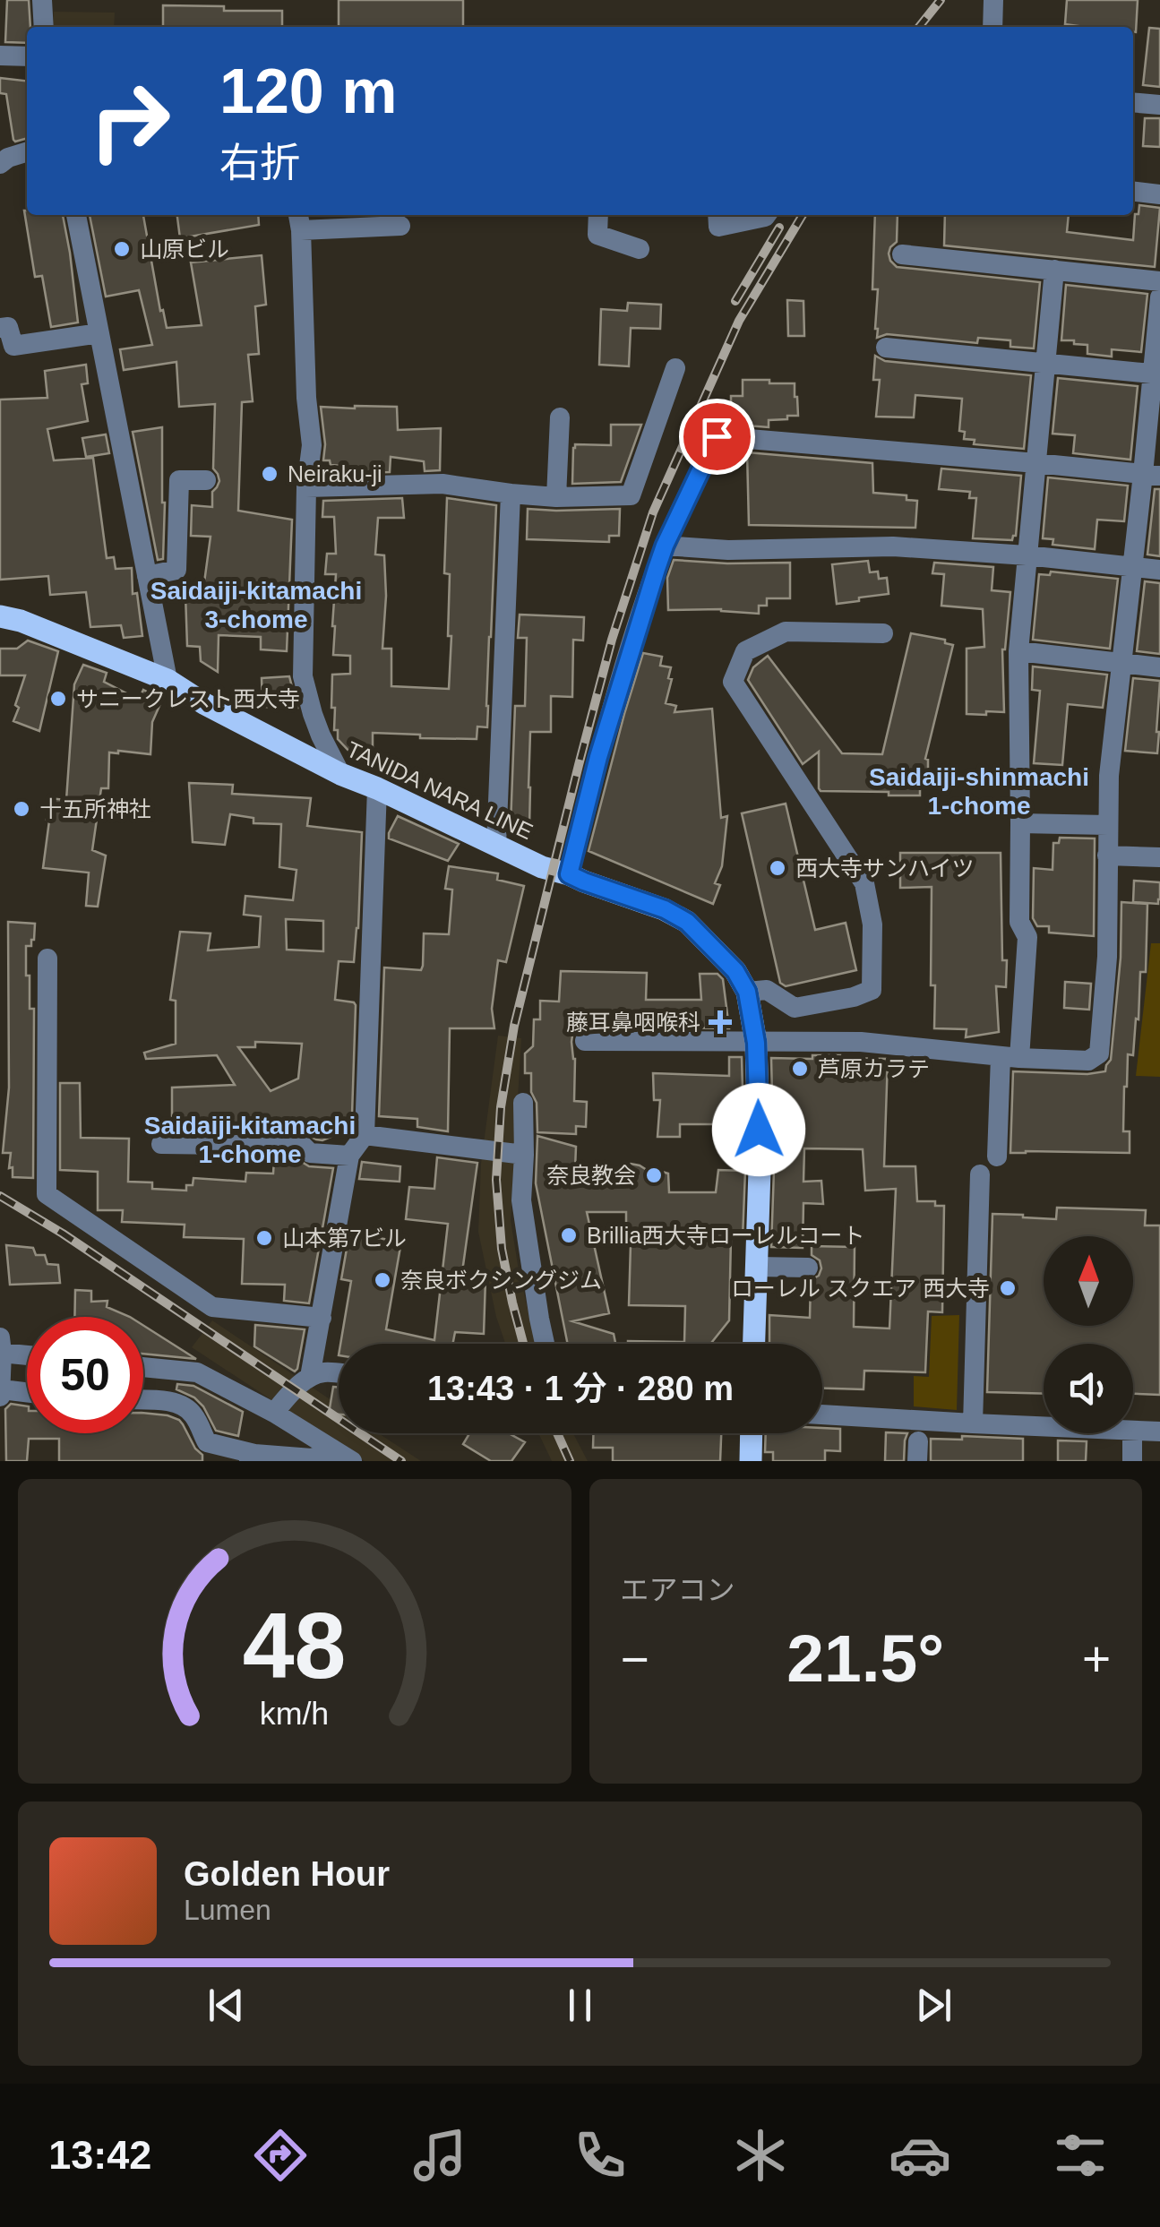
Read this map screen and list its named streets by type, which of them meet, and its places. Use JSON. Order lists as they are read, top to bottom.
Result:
{
  "streets": {
    "main road": ["TANIDA NARA LINE"]
  },
  "districts": ["Saidaiji-kitamachi 3-chome", "Saidaiji-shinmachi 1-chome", "Saidaiji-kitamachi 1-chome"],
  "places": {
    "other": [
      "山原ビル",
      "Neiraku-ji",
      "サニークレスト西大寺",
      "十五所神社",
      "西大寺サンハイツ",
      "芦原カラテ",
      "奈良教会",
      "Brillia西大寺ローレルコート",
      "山本第7ビル",
      "奈良ボクシングジム",
      "ローレル スクエア 西大寺"
    ],
    "health": ["藤耳鼻咽喉科"]
  },
  "north": "top",
  "page": {
    "turn": ["120 m", "右折"],
    "limit": "50",
    "trip": "13:43 · 1 分 · 280 m",
    "tile": "エアコン",
    "heat": ["−", "21.5°", "+"],
    "song": ["Golden Hour", "Lumen"],
    "tabs": "13:42",
    "gauge": ["48", "km/h"]
  }
}
